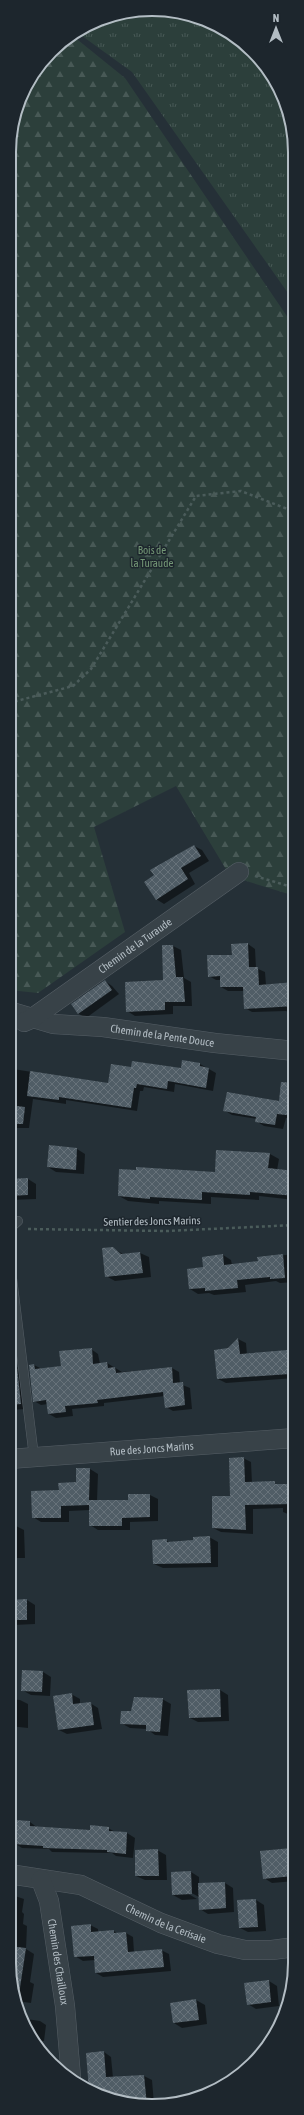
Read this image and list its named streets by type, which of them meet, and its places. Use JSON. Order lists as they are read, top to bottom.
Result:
{
  "streets": {
    "street": [
      "Chemin de la Turaude",
      "Chemin de la Pente Douce",
      "Rue des Joncs Marins",
      "Chemin de la Cerisaie",
      "Chemin des Chailloux"
    ],
    "path": ["Sentier des Joncs Marins"]
  },
  "crossings": [
    ["Chemin de la Turaude", "Chemin de la Pente Douce"],
    ["Chemin de la Cerisaie", "Chemin des Chailloux"]
  ],
  "parks": ["Bois de la Turaude"],
  "north": "top"
}
